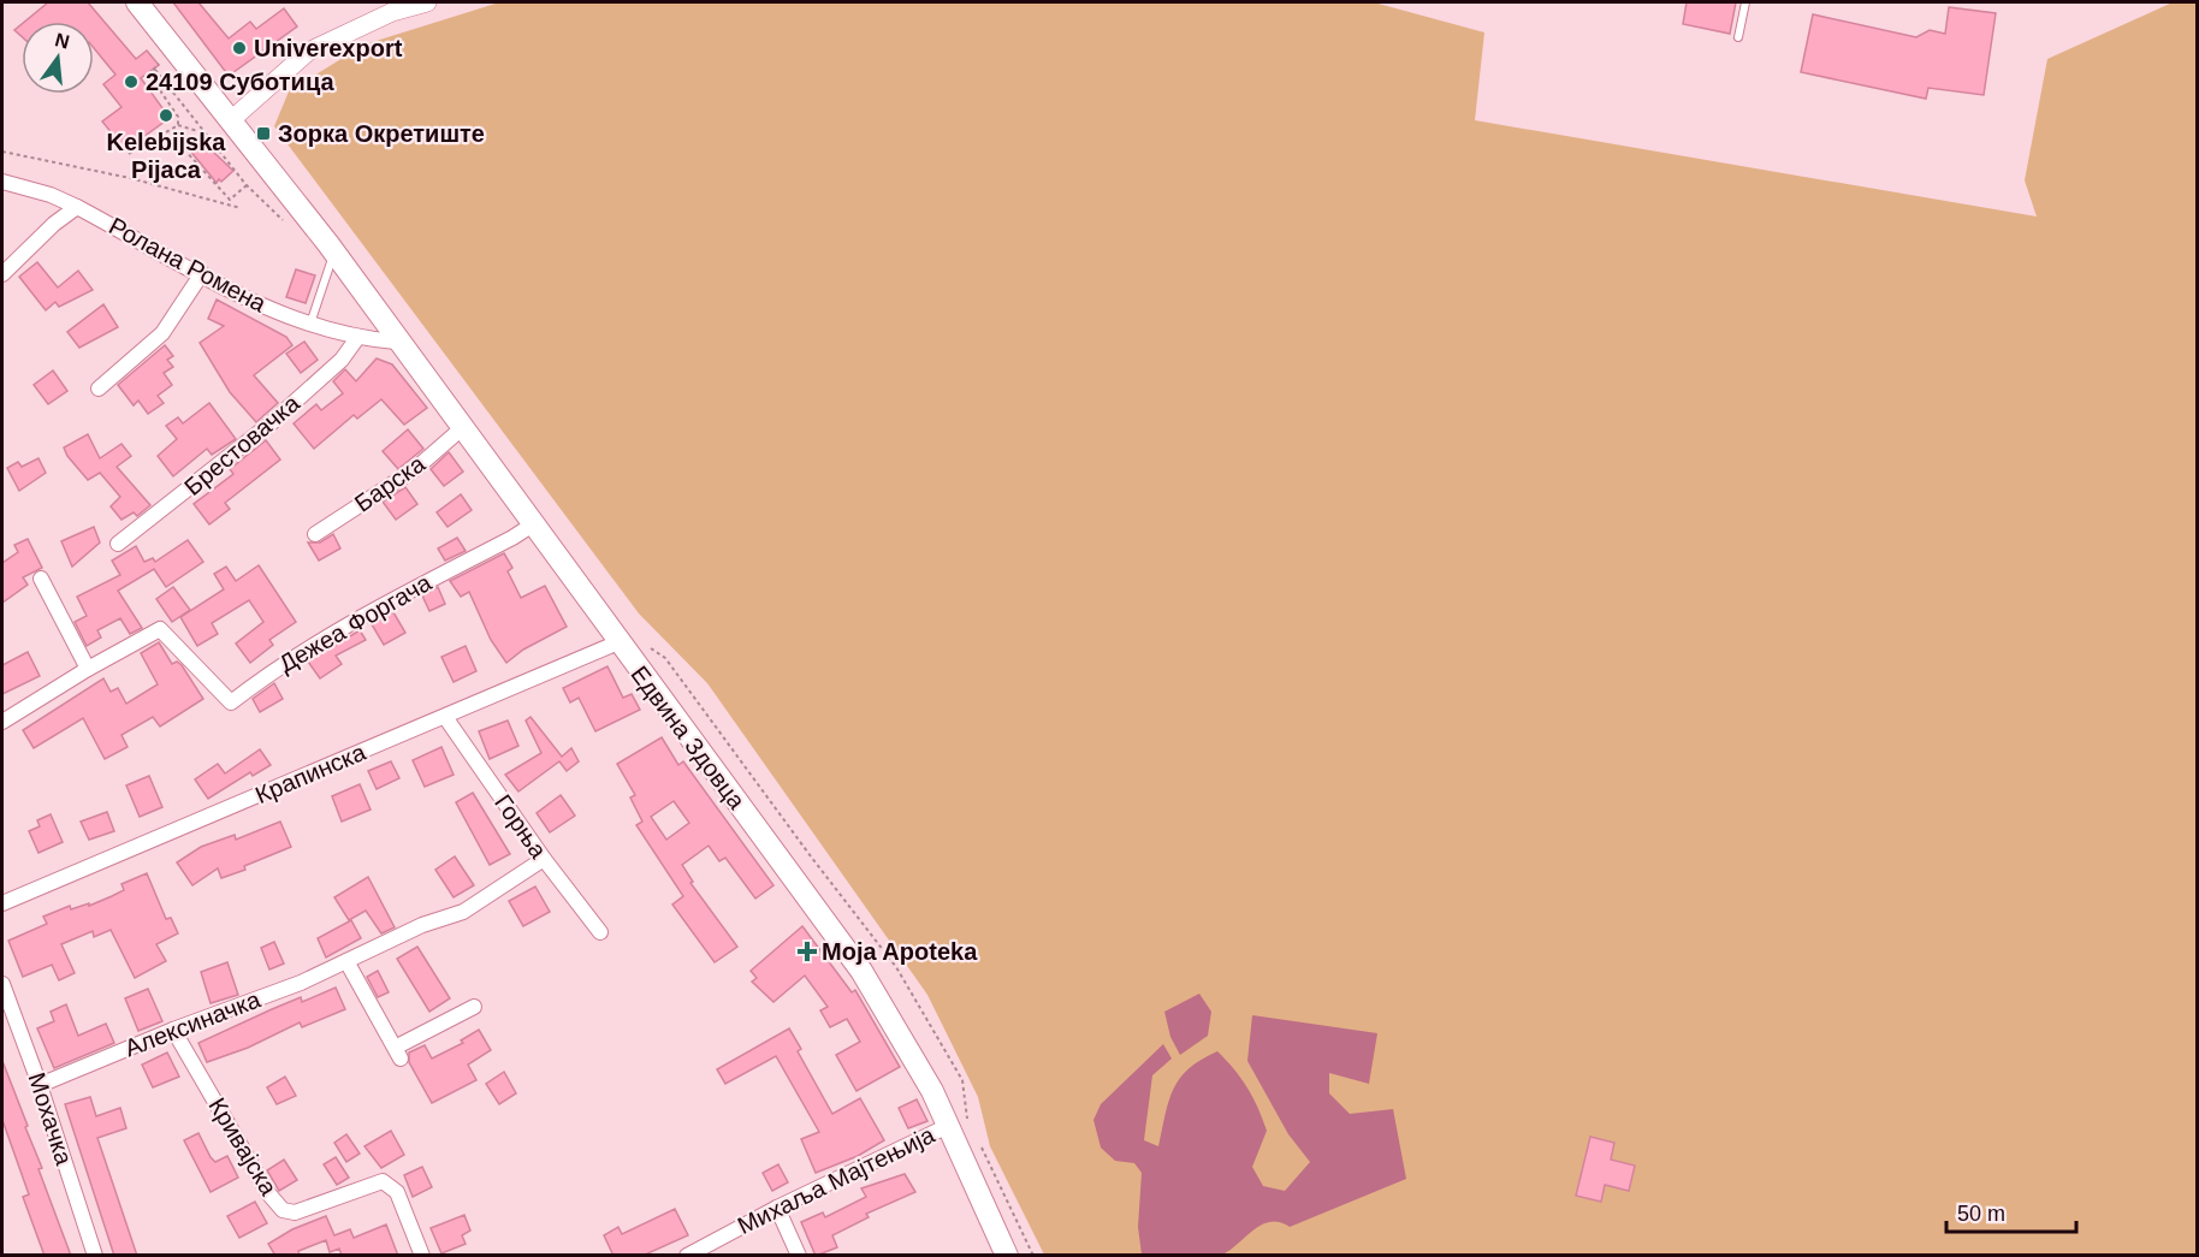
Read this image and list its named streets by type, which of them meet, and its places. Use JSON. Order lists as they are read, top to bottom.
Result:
{
  "streets": {
    "main road": ["Едвина Здовца"],
    "street": [
      "Ролана Ромена",
      "Брестовачка",
      "Барска",
      "Дежеа Форгача",
      "Крапинска",
      "Горња",
      "Алексиначка",
      "Мохачка",
      "Кривајска",
      "Михаља Мајтењија"
    ]
  },
  "crossings": [
    ["Ролана Ромена", "Брестовачка"],
    ["Ролана Ромена", "Едвина Здовца"],
    ["Барска", "Едвина Здовца"],
    ["Дежеа Форгача", "Едвина Здовца"],
    ["Едвина Здовца", "Крапинска"],
    ["Едвина Здовца", "Михаља Мајтењија"],
    ["Крапинска", "Горња"],
    ["Горња", "Алексиначка"],
    ["Алексиначка", "Мохачка"],
    ["Алексиначка", "Кривајска"]
  ],
  "places": {
    "other": ["Univerexport", "24109 Суботица", "Kelebijska Pijaca"],
    "transit": ["Зорка Окретиште"],
    "health": ["Moja Apoteka"]
  },
  "scale_bar": "50 m",
  "north": "top"
}
